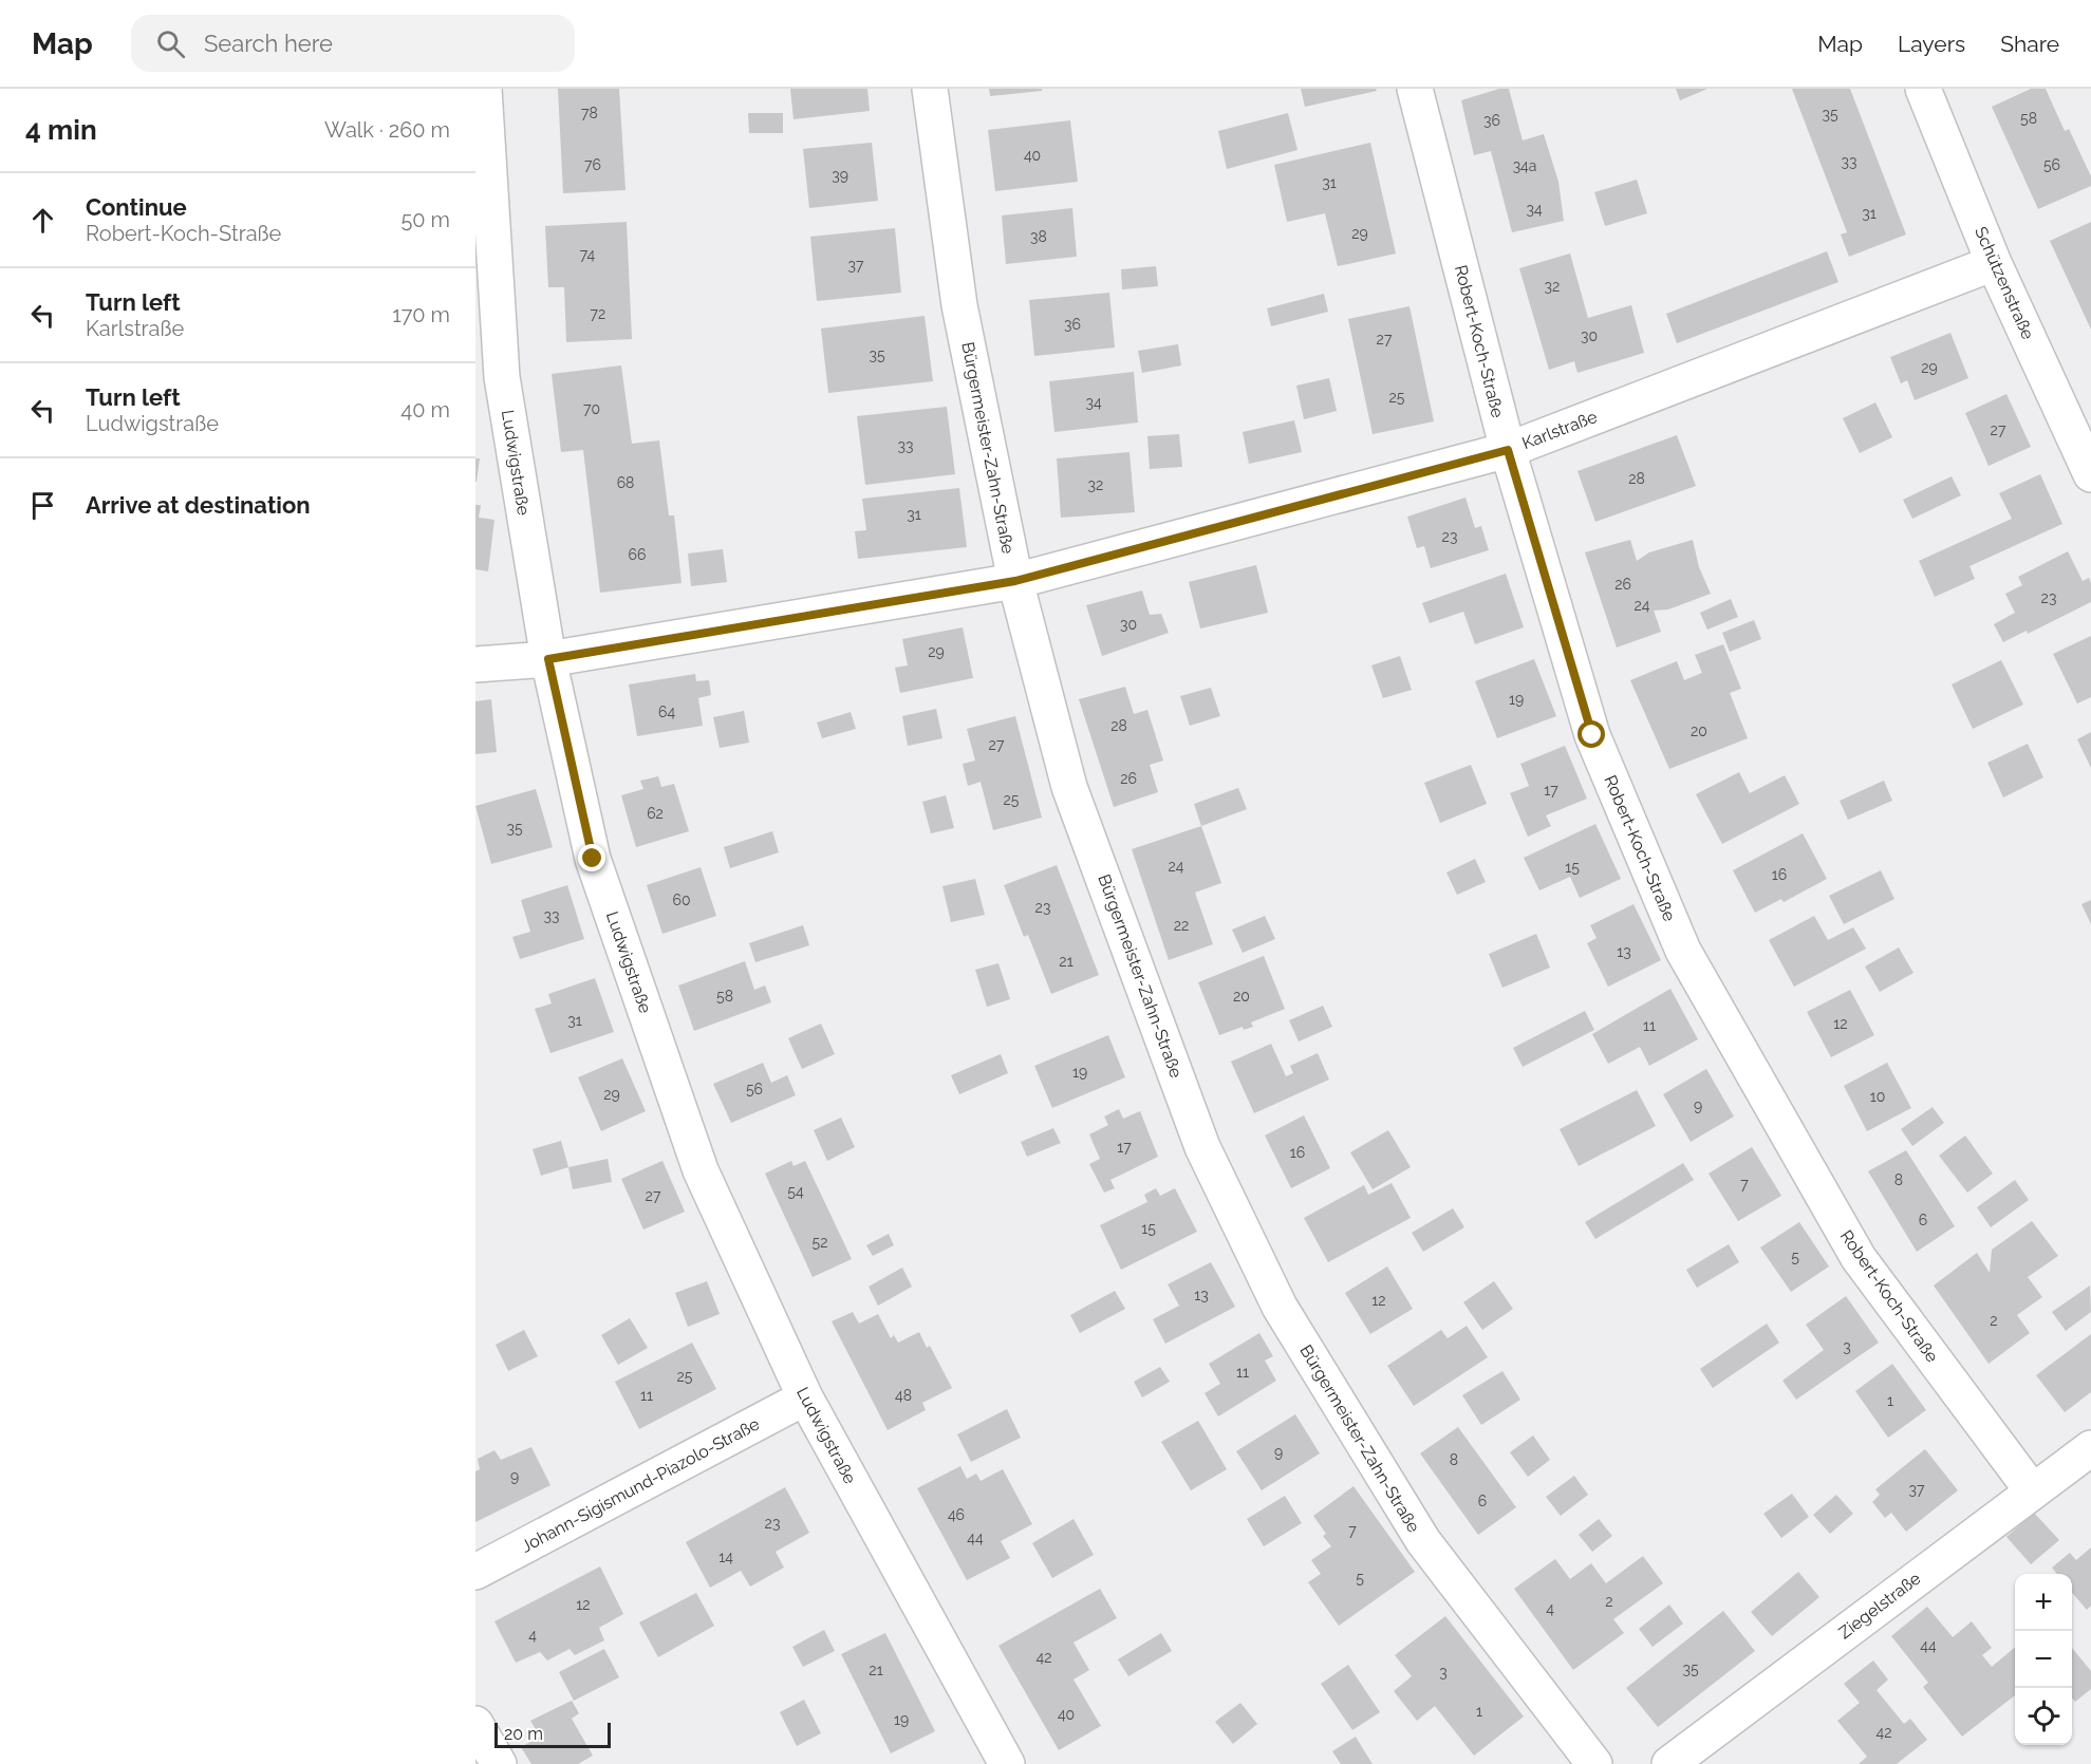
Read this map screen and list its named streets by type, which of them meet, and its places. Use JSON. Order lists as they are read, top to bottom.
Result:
{
  "streets": {
    "street": [
      "Schützenstraße",
      "Robert-Koch-Straße",
      "Karlstraße",
      "Bürgermeister-Zahn-Straße",
      "Ludwigstraße",
      "Johann-Sigismund-Piazolo-Straße",
      "Ziegelstraße"
    ]
  },
  "crossings": [
    ["Schützenstraße", "Karlstraße"],
    ["Robert-Koch-Straße", "Karlstraße"],
    ["Robert-Koch-Straße", "Ziegelstraße"],
    ["Karlstraße", "Bürgermeister-Zahn-Straße"],
    ["Karlstraße", "Ludwigstraße"],
    ["Ludwigstraße", "Johann-Sigismund-Piazolo-Straße"]
  ],
  "house_numbers": [
    "78",
    "35",
    "58",
    "36",
    "40",
    "33",
    "76",
    "56",
    "34a",
    "39",
    "31",
    "34",
    "31",
    "29",
    "38",
    "74",
    "37",
    "32",
    "72",
    "36",
    "30",
    "27",
    "35",
    "29",
    "25",
    "34",
    "70",
    "27",
    "33",
    "28",
    "68",
    "32",
    "31",
    "23",
    "66",
    "26",
    "23",
    "24",
    "30",
    "29",
    "19",
    "64",
    "28",
    "20",
    "27",
    "26",
    "17",
    "25",
    "62",
    "35",
    "24",
    "15",
    "16",
    "60",
    "23",
    "33",
    "22",
    "13",
    "21",
    "58",
    "20",
    "31",
    "12",
    "11",
    "19",
    "56",
    "29",
    "10",
    "9",
    "17",
    "16",
    "8",
    "7",
    "54",
    "27",
    "6",
    "15",
    "52",
    "5",
    "13",
    "12",
    "2",
    "3",
    "11",
    "25",
    "11",
    "48",
    "1",
    "9",
    "8",
    "9",
    "37",
    "6",
    "46",
    "23",
    "7",
    "44",
    "14",
    "5",
    "2",
    "12",
    "4",
    "4",
    "44",
    "42",
    "35",
    "21",
    "3",
    "1",
    "40",
    "19",
    "42"
  ],
  "scale_bar": "20 m",
  "page": {
    "header": "Map",
    "search": "Search here",
    "nav": ["Map", "Layers", "Share"],
    "heading": ["4 min", "Walk · 260 m"],
    "list": [
      ["Continue", "Robert-Koch-Straße", "50 m"],
      ["Turn left", "Karlstraße", "170 m"],
      ["Turn left", "Ludwigstraße", "40 m"],
      "Arrive at destination"
    ],
    "map_buttons": ["+", "−"],
    "scale": "20 m"
  }
}
